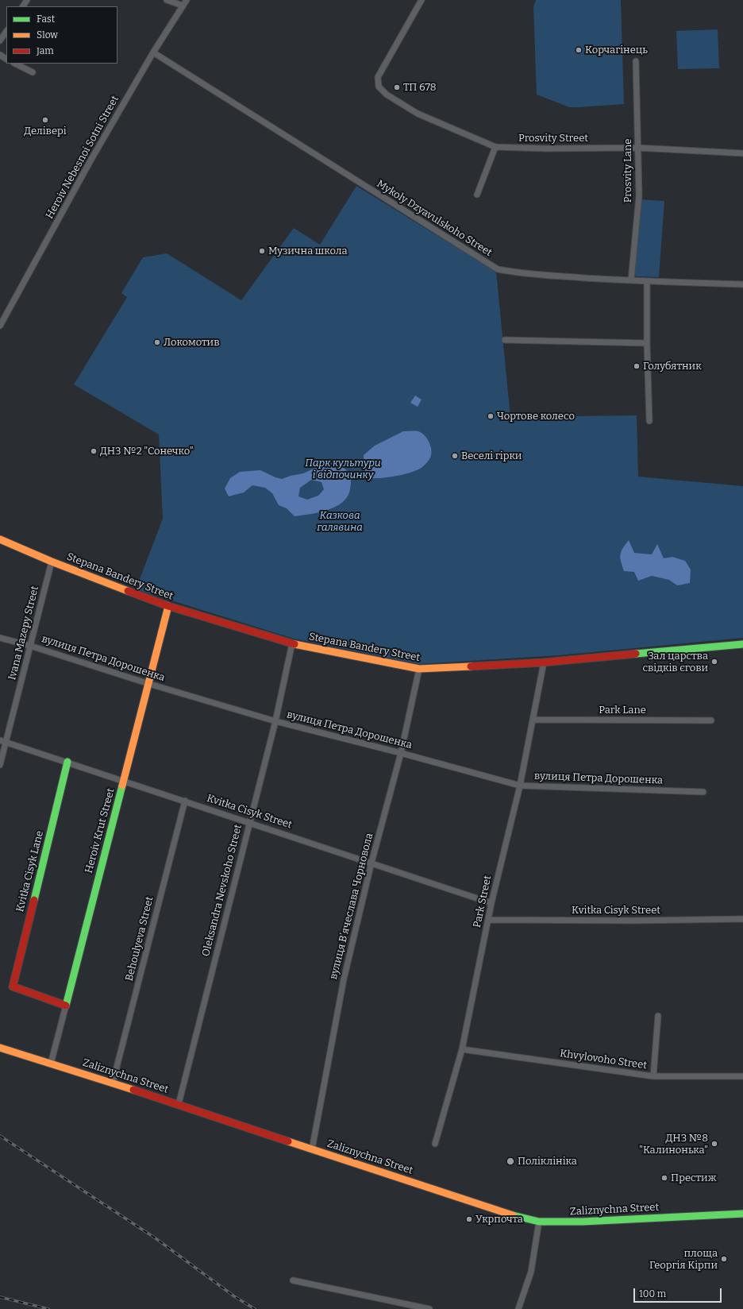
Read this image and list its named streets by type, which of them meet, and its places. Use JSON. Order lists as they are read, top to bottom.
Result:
{
  "streets": {
    "street": [
      "Prosvity Street",
      "Heroiv Nebesnoi Sotni Street",
      "Prosvity Lane",
      "Mykoly Dzyavulskoho Street",
      "Stepana Bandery Street",
      "Ivana Mazepy Street",
      "вулиця Петра Дорошенка",
      "Park Lane",
      "Kvitka Cisyk Street",
      "Heroiv Krut Street",
      "Kvitka Cisyk Lane",
      "Oleksandra Nevskoho Street",
      "Park Street",
      "вулиця Вʼячеслава Чорновола",
      "Behoulyeva Street",
      "Khvylovoho Street",
      "Zaliznychna Street"
    ]
  },
  "crossings": [
    ["Prosvity Street", "Prosvity Lane"],
    ["Heroiv Nebesnoi Sotni Street", "Mykoly Dzyavulskoho Street"],
    ["Prosvity Lane", "Mykoly Dzyavulskoho Street"],
    ["Stepana Bandery Street", "Ivana Mazepy Street"],
    ["Stepana Bandery Street", "Heroiv Krut Street"],
    ["Stepana Bandery Street", "Oleksandra Nevskoho Street"],
    ["Stepana Bandery Street", "Park Street"],
    ["Stepana Bandery Street", "вулиця Вʼячеслава Чорновола"],
    ["Ivana Mazepy Street", "вулиця Петра Дорошенка"],
    ["Ivana Mazepy Street", "Kvitka Cisyk Street"],
    ["вулиця Петра Дорошенка", "Heroiv Krut Street"],
    ["вулиця Петра Дорошенка", "Oleksandra Nevskoho Street"],
    ["вулиця Петра Дорошенка", "Park Street"],
    ["вулиця Петра Дорошенка", "вулиця Вʼячеслава Чорновола"],
    ["Park Lane", "Park Street"],
    ["Kvitka Cisyk Street", "Heroiv Krut Street"],
    ["Kvitka Cisyk Street", "Kvitka Cisyk Lane"],
    ["Kvitka Cisyk Street", "Oleksandra Nevskoho Street"],
    ["Kvitka Cisyk Street", "Park Street"],
    ["Kvitka Cisyk Street", "вулиця Вʼячеслава Чорновола"],
    ["Kvitka Cisyk Street", "Behoulyeva Street"],
    ["Heroiv Krut Street", "Kvitka Cisyk Lane"],
    ["Oleksandra Nevskoho Street", "Zaliznychna Street"],
    ["Park Street", "Khvylovoho Street"],
    ["вулиця Вʼячеслава Чорновола", "Zaliznychna Street"],
    ["Behoulyeva Street", "Zaliznychna Street"]
  ],
  "parks": ["Парк культури і відпочинку", "Казкова галявина"],
  "places": [
    "Корчагінець",
    "ТП 678",
    "Делівері",
    "Музична школа",
    "Локомотив",
    "Голубятник",
    "Чортове колесо",
    "ДНЗ №2 \"Сонечко\"",
    "Веселі гірки",
    "Зал царства свідків єгови",
    "ДНЗ №8 \"Калинонька\"",
    "Поліклініка",
    "Престиж",
    "Укрпочта",
    "площа Георгія Кірпи"
  ],
  "legend": ["Fast", "Slow", "Jam"],
  "scale_bar": "100 m"
}
